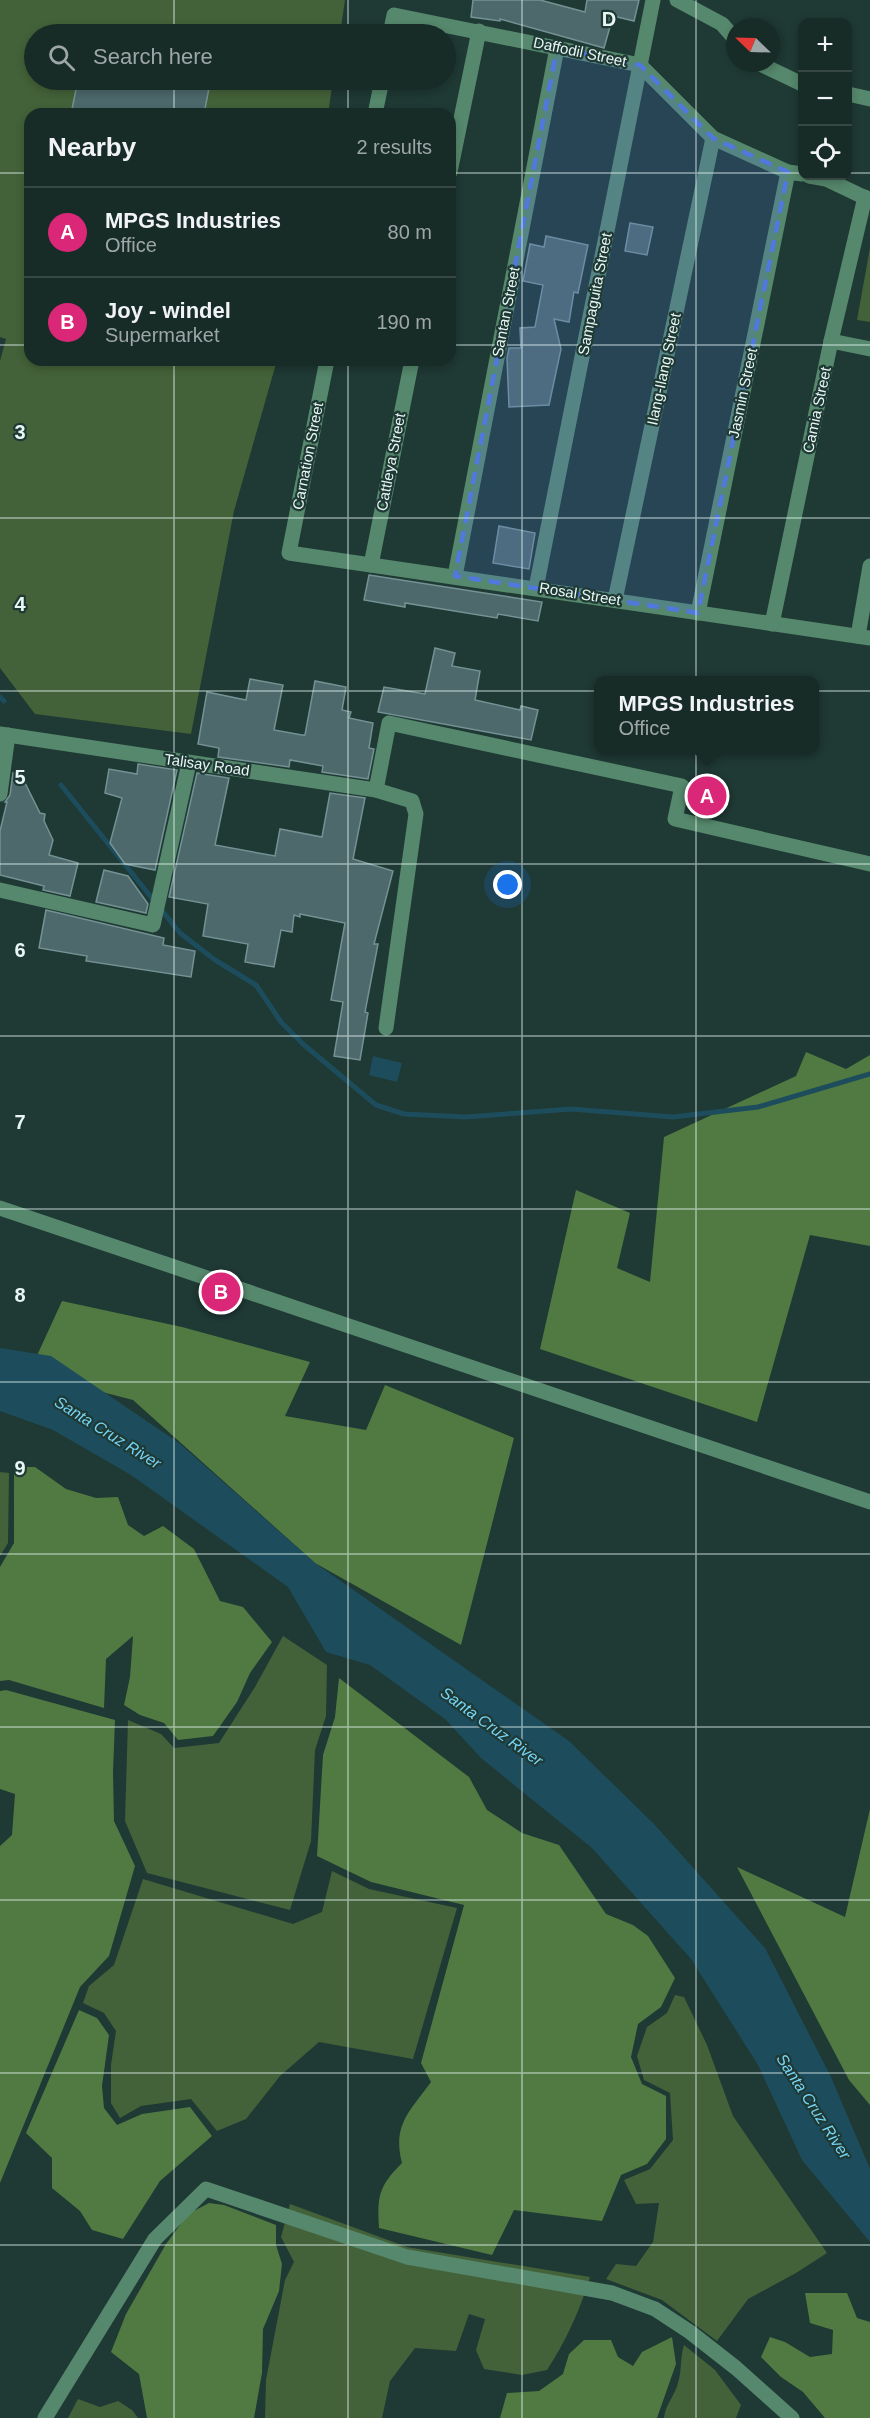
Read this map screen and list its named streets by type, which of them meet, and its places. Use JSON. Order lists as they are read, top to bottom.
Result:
{
  "streets": {
    "street": [
      "Daffodil Street",
      "Sampaguita Street",
      "Santan Street",
      "Ilang-Ilang Street",
      "Jasmin Street",
      "Camia Street",
      "Carnation Street",
      "Cattleya Street",
      "Rosal Street",
      "Talisay Road"
    ]
  },
  "crossings": [
    ["Daffodil Street", "Sampaguita Street"],
    ["Daffodil Street", "Santan Street"],
    ["Daffodil Street", "Ilang-Ilang Street"],
    ["Daffodil Street", "Jasmin Street"],
    ["Sampaguita Street", "Rosal Street"],
    ["Santan Street", "Rosal Street"],
    ["Ilang-Ilang Street", "Rosal Street"],
    ["Jasmin Street", "Rosal Street"],
    ["Camia Street", "Rosal Street"],
    ["Carnation Street", "Rosal Street"],
    ["Cattleya Street", "Rosal Street"]
  ],
  "water": ["Santa Cruz River"],
  "north": "top left",
  "page": {
    "map_buttons": ["+", "−"],
    "search": "Search here",
    "heading": ["Nearby", "2 results"],
    "list": [
      {
        "mark": "A",
        "name": "MPGS Industries",
        "note": "Office",
        "value": "80 m"
      },
      {
        "mark": "B",
        "name": "Joy - windel",
        "note": "Supermarket",
        "value": "190 m"
      }
    ],
    "popup": ["MPGS Industries", "Office"],
    "pins": ["A", "B"]
  },
  "grid": {
    "columns": ["D"],
    "rows": [
      "3",
      "4",
      "5",
      "6",
      "7",
      "8",
      "9"
    ]
  }
}
